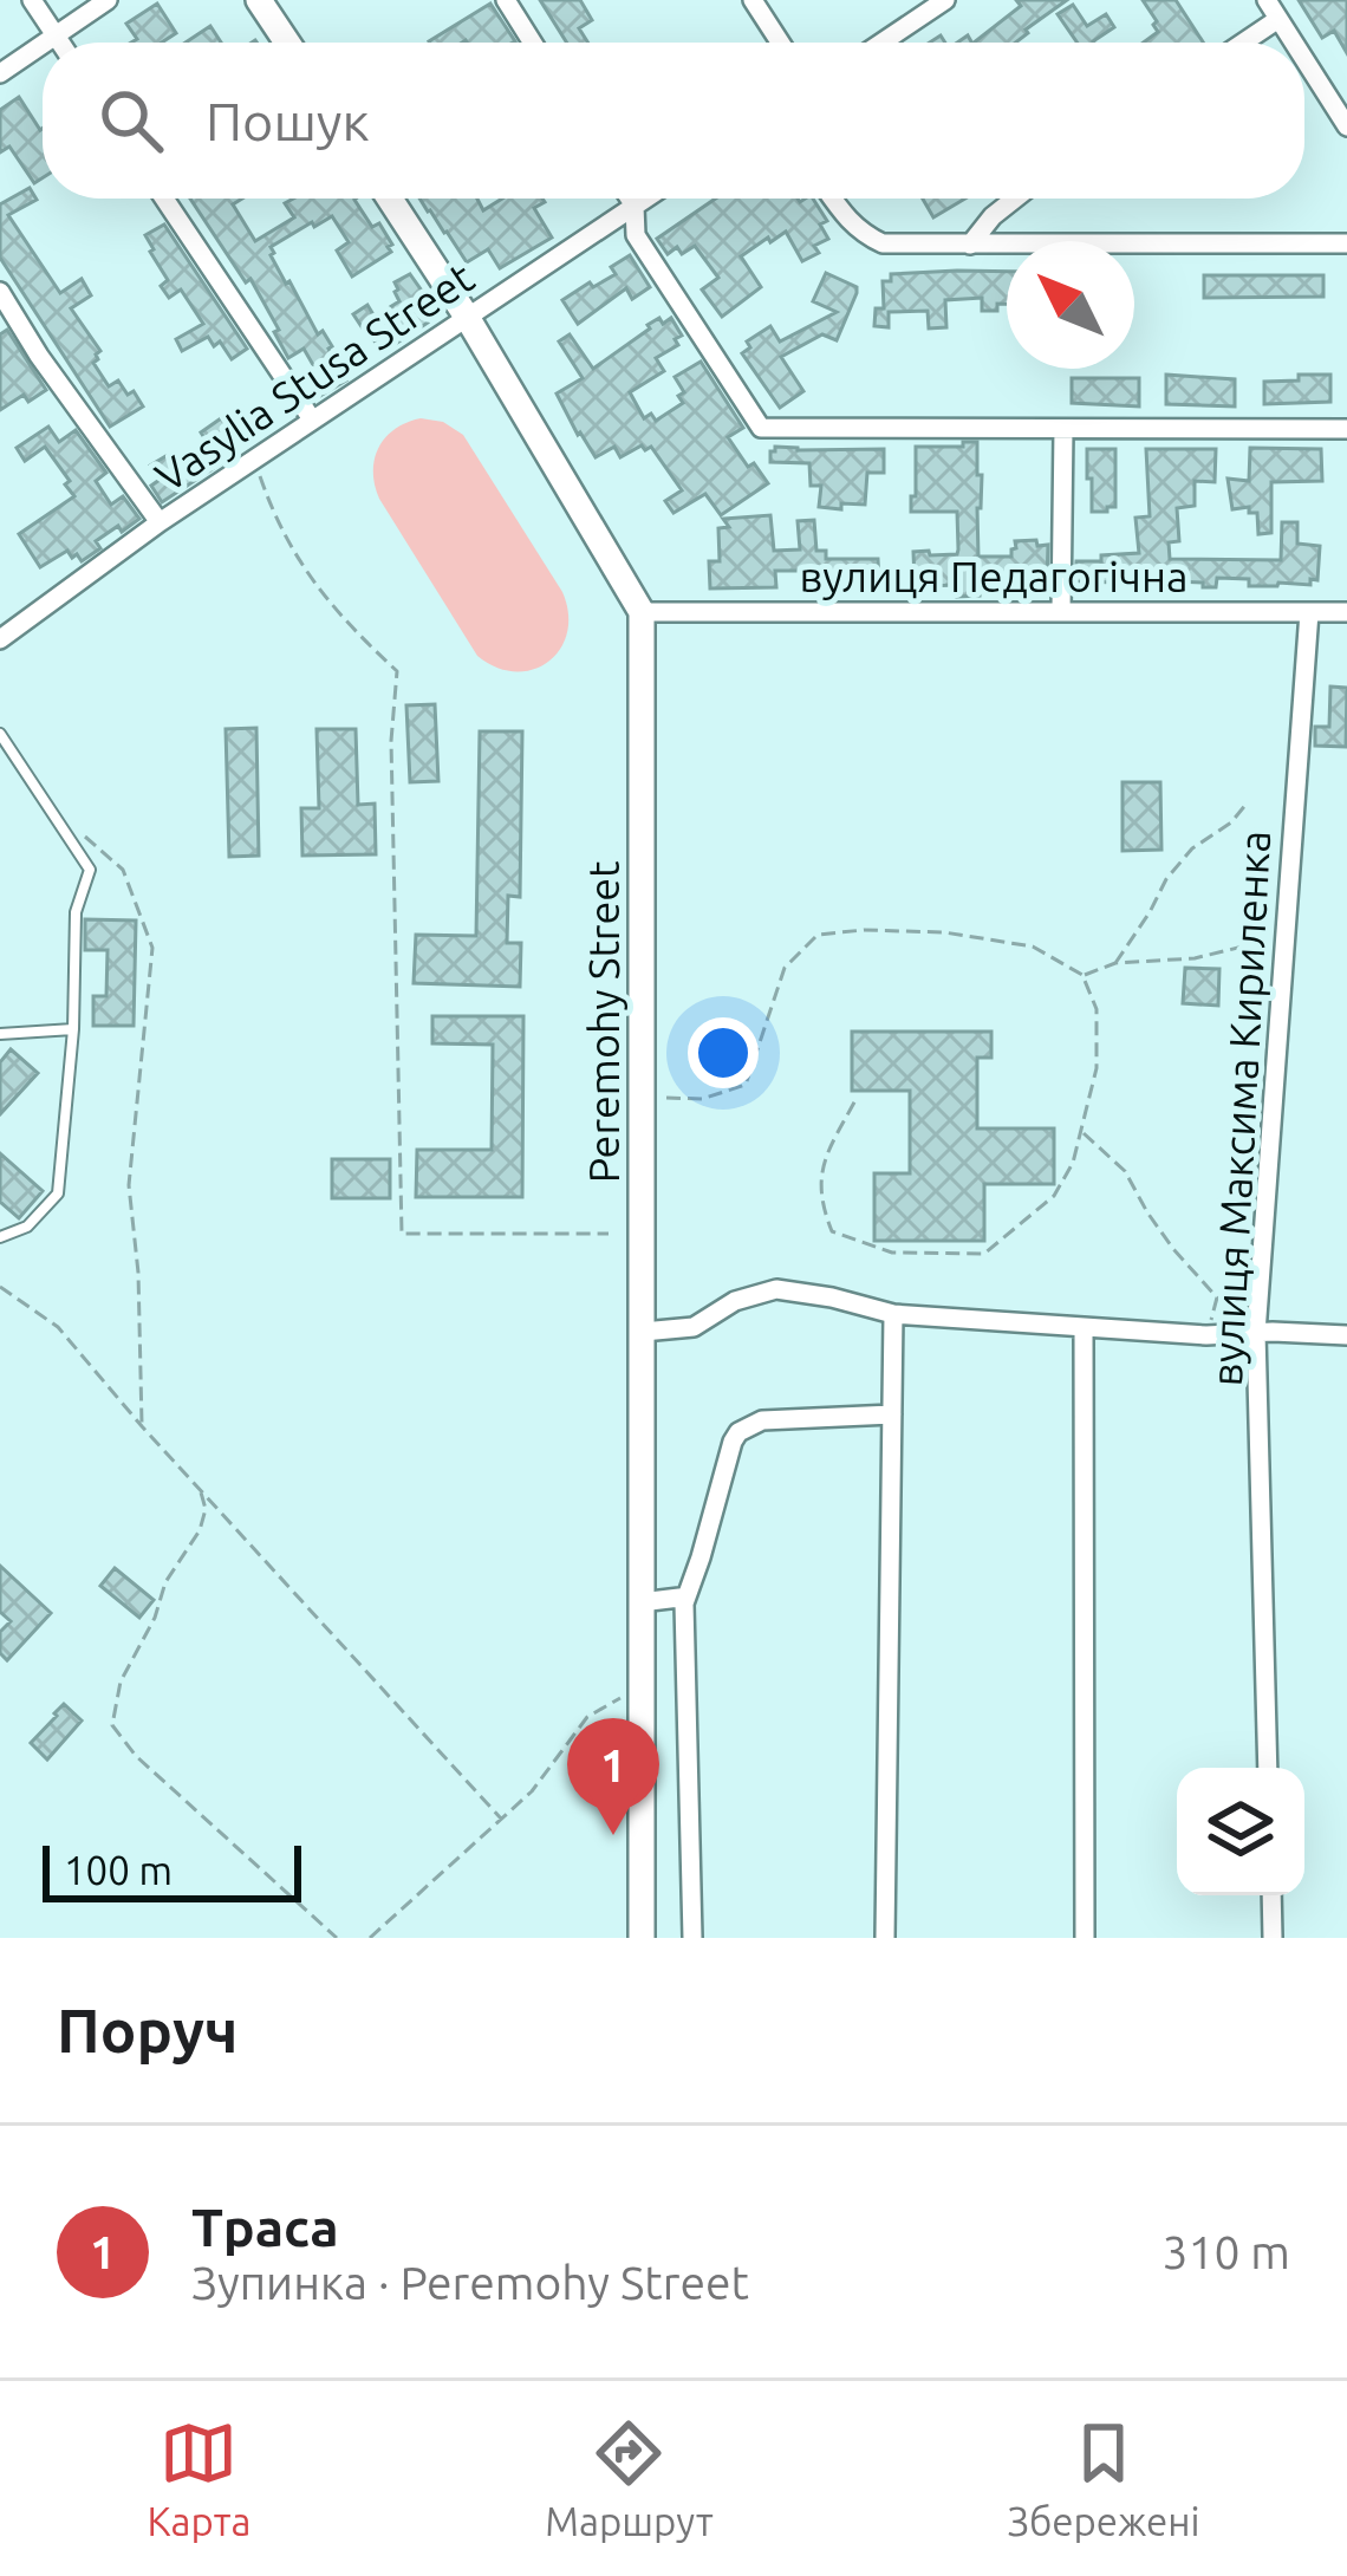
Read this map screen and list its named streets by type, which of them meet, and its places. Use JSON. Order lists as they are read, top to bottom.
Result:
{
  "streets": {
    "street": [
      "Vasylia Stusa Street",
      "вулиця Педагогічна",
      "Peremohy Street",
      "вулиця Максима Кириленка"
    ]
  },
  "crossings": [
    ["вулиця Педагогічна", "Peremohy Street"],
    ["вулиця Педагогічна", "вулиця Максима Кириленка"]
  ],
  "scale_bar": "100 m",
  "north": "top left",
  "page": {
    "search": "Пошук",
    "pins": "1",
    "scale": "100 m",
    "heading": "Поруч",
    "list": [
      {
        "mark": "1",
        "name": "Траса",
        "note": "Зупинка · Peremohy Street",
        "value": "310 m"
      }
    ],
    "nav": ["Карта", "Маршрут", "Збережені"]
  }
}
